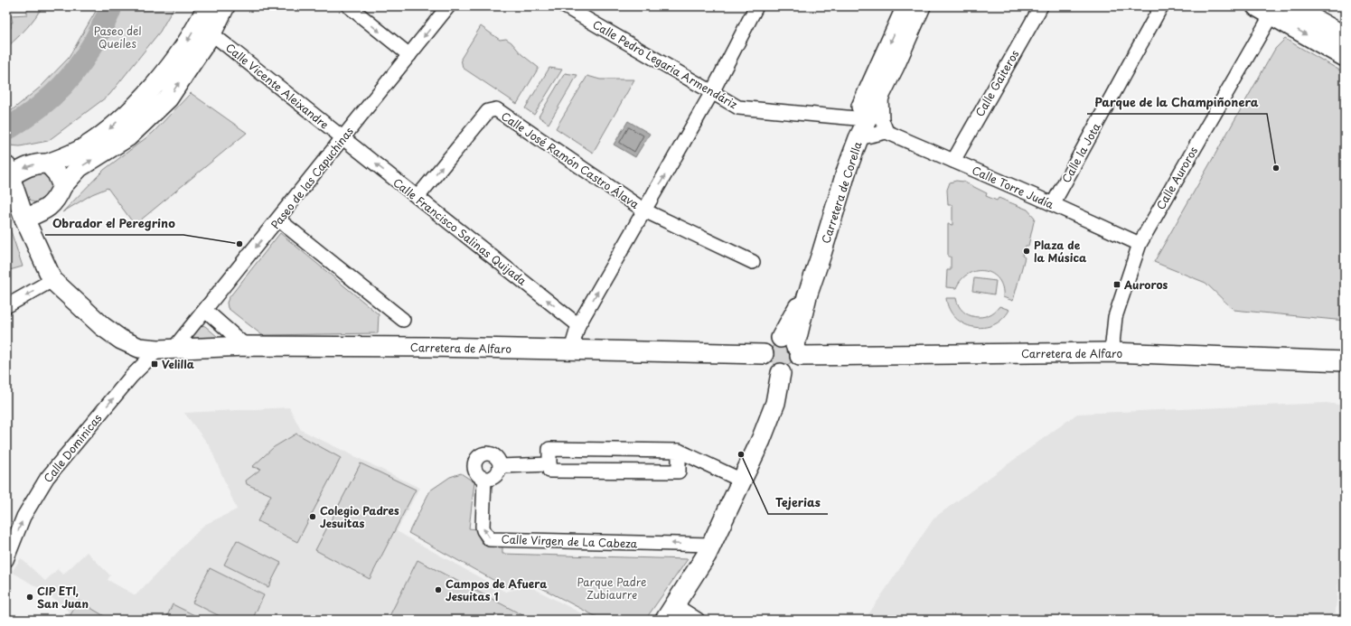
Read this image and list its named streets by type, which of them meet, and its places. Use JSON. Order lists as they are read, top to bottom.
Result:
{
  "streets": {
    "street": [
      "Calle Pedro Legaria Armendáriz",
      "Calle Gaiteros",
      "Calle Vicente Aleixandre",
      "Calle la Jota",
      "Calle José Ramón Castro Álava",
      "Paseo de las Capuchinas",
      "Calle Auroros",
      "Calle Torre Judía",
      "Carretera de Corella",
      "Calle Francisco Salinas Quijada",
      "Carretera de Alfaro",
      "Calle Dominicas",
      "Calle Virgen de La Cabeza"
    ]
  },
  "crossings": [
    ["Calle Pedro Legaria Armendáriz", "Carretera de Corella"],
    ["Calle Gaiteros", "Calle Torre Judía"],
    ["Calle Vicente Aleixandre", "Paseo de las Capuchinas"],
    ["Calle Vicente Aleixandre", "Calle Francisco Salinas Quijada"],
    ["Calle la Jota", "Calle Torre Judía"],
    ["Calle José Ramón Castro Álava", "Calle Francisco Salinas Quijada"],
    ["Paseo de las Capuchinas", "Calle Francisco Salinas Quijada"],
    ["Paseo de las Capuchinas", "Carretera de Alfaro"],
    ["Paseo de las Capuchinas", "Calle Dominicas"],
    ["Calle Auroros", "Calle Torre Judía"],
    ["Calle Auroros", "Carretera de Alfaro"],
    ["Carretera de Corella", "Carretera de Alfaro"],
    ["Carretera de Alfaro", "Calle Dominicas"]
  ],
  "one_way": ["Paseo de las Capuchinas", "Calle Dominicas", "Calle Virgen de La Cabeza"],
  "parks": ["Paseo del Queiles", "Parque Padre Zubiaurre"],
  "places": {
    "other": [
      "Parque de la Champiñonera",
      "Obrador el Peregrino",
      "Plaza de la Música",
      "Tejerias",
      "Colegio Padres Jesuitas",
      "Campos de Afuera Jesuitas 1",
      "CIP ETI, San Juan"
    ],
    "transit": ["Auroros", "Velilla"]
  }
}
